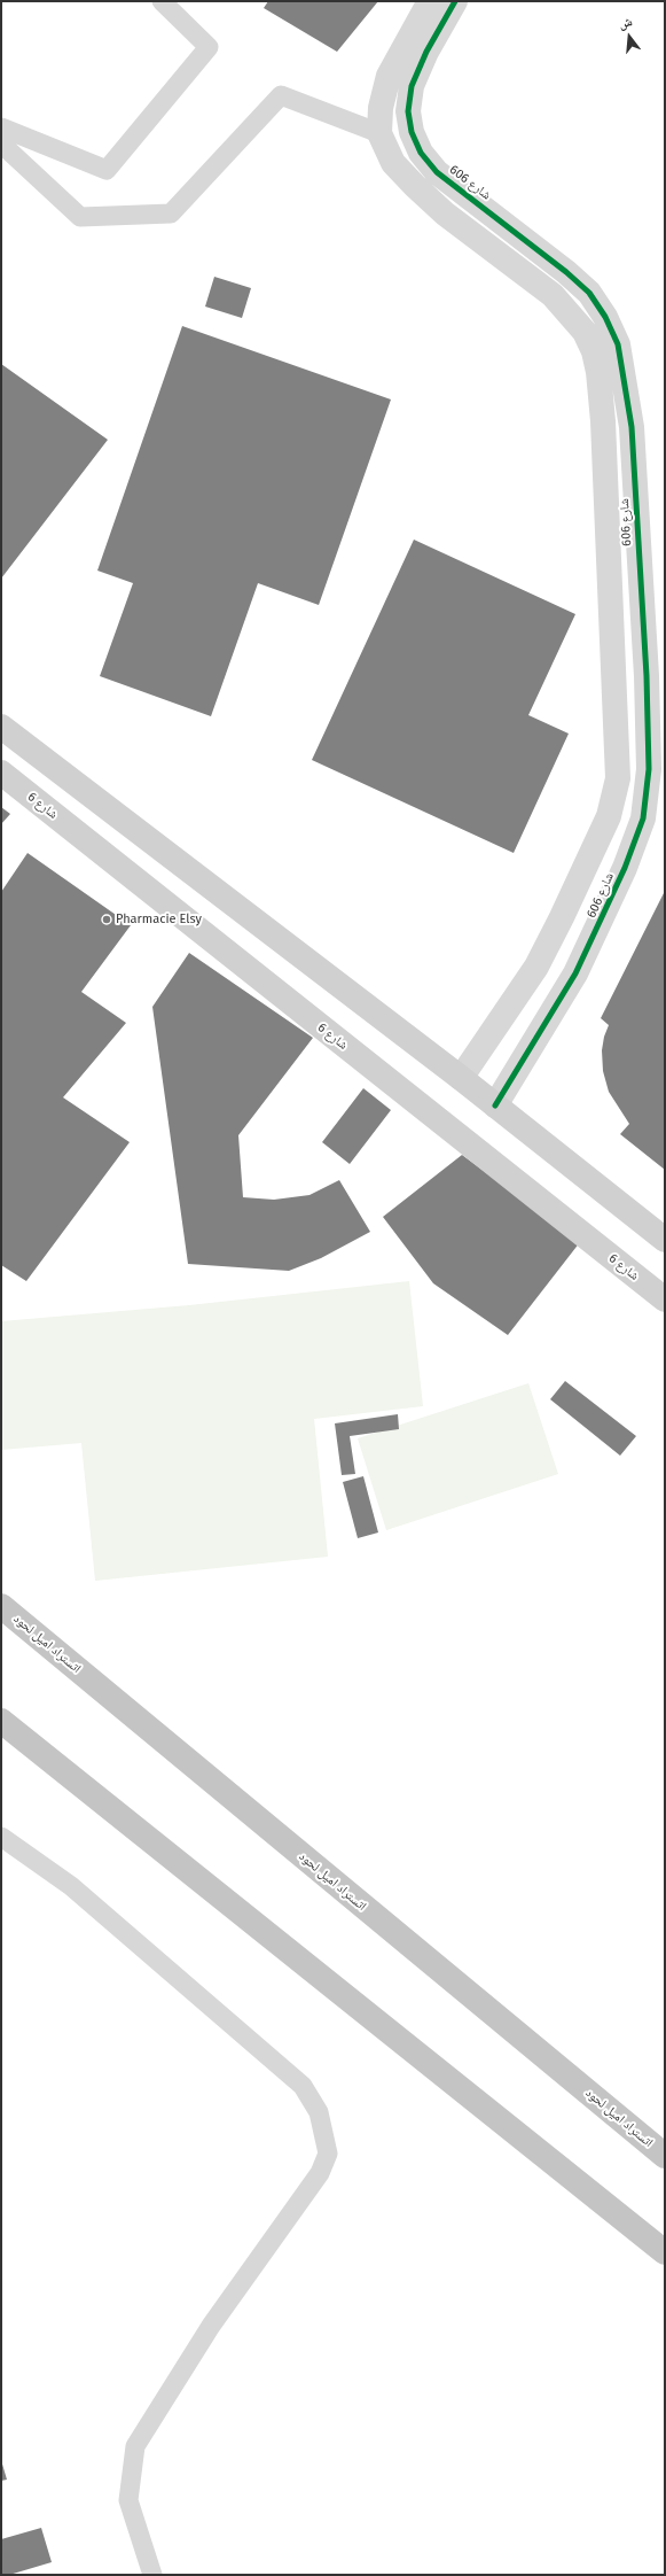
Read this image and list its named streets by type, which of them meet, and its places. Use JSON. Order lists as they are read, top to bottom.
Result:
{
  "streets": {
    "highway": ["اتستراد اميل لحود"],
    "main road": ["شارع 6"],
    "street": ["شارع 606"]
  },
  "places": ["Pharmacie Elsy"],
  "north": "top"
}
